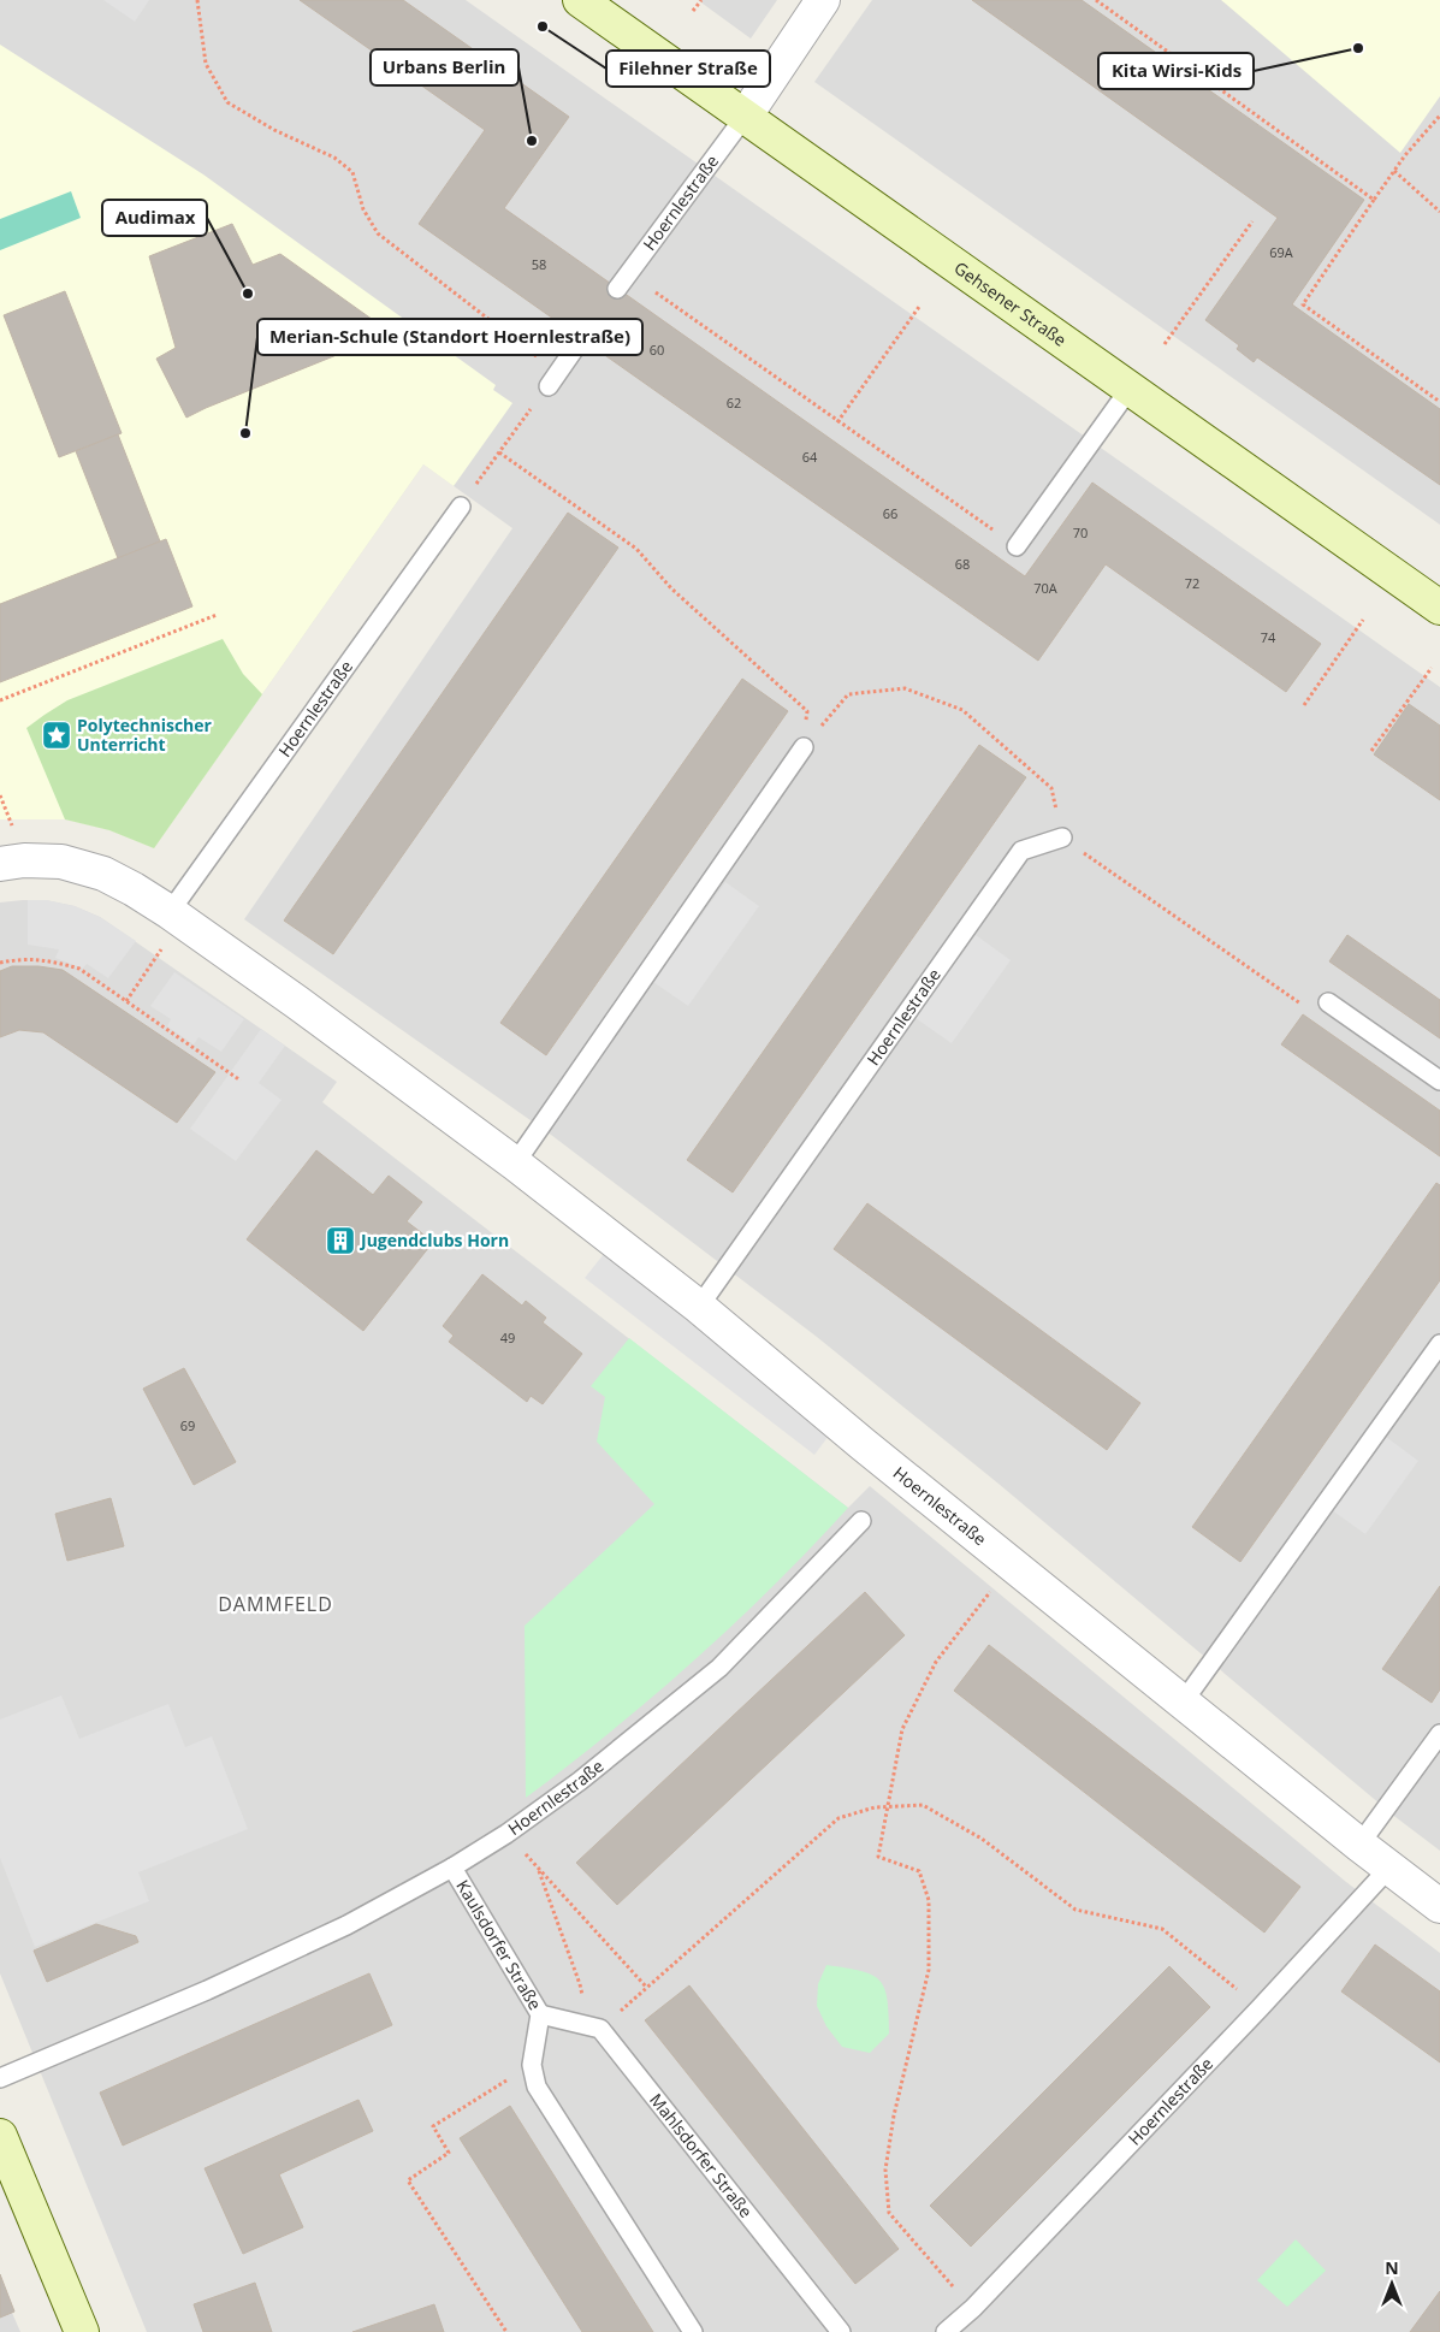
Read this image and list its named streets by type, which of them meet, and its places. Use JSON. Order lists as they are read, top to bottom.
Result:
{
  "streets": {
    "main road": ["Gehsener Straße"],
    "street": ["Hoernlestraße"],
    "lane": ["Kaulsdorfer Straße", "Mahlsdorfer Straße"]
  },
  "crossings": [
    ["Hoernlestraße", "Gehsener Straße"],
    ["Hoernlestraße", "Kaulsdorfer Straße"]
  ],
  "districts": ["DAMMFELD"],
  "places": {
    "other": [
      "Filehner Straße",
      "Kita Wirsi-Kids",
      "Urbans Berlin",
      "Audimax",
      "Merian-Schule (Standort Hoernlestraße)"
    ],
    "place": ["Polytechnischer Unterricht"],
    "building": ["Jugendclubs Horn"]
  },
  "house_numbers": [
    "69A",
    "58",
    "60",
    "62",
    "64",
    "66",
    "70",
    "68",
    "72",
    "70A",
    "74",
    "49",
    "69"
  ],
  "north": "top"
}
